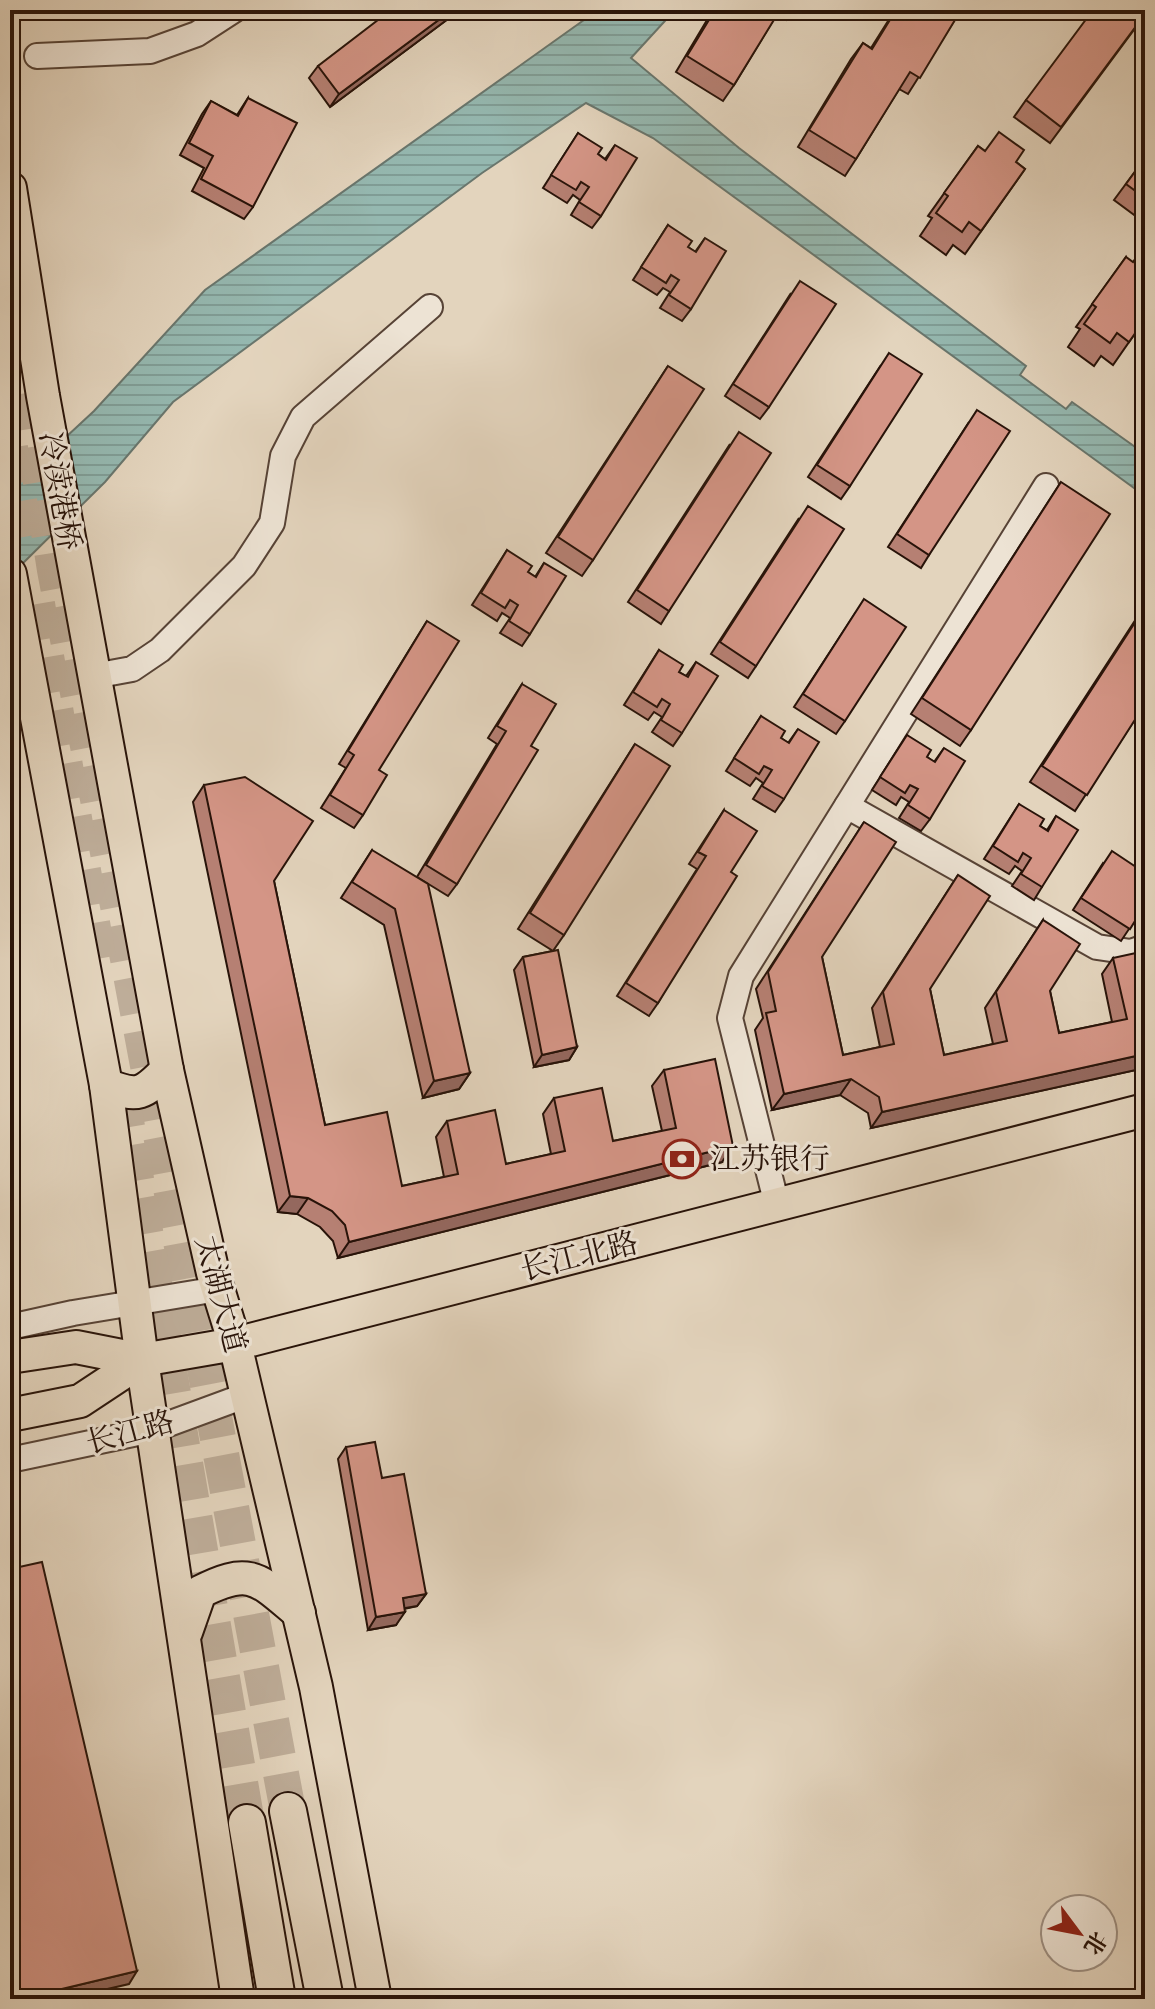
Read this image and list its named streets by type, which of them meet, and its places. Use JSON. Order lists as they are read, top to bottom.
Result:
{
  "streets": {
    "main road": [
      "冷渎港桥",
      "长江北路",
      "太湖大道",
      "长江路"
    ]
  },
  "crossings": [
    ["冷渎港桥", "太湖大道"],
    ["长江北路", "太湖大道"],
    ["长江北路", "长江路"],
    ["太湖大道", "长江路"]
  ],
  "places": {
    "bank": ["江苏银行"]
  },
  "north": "bottom right"
}
